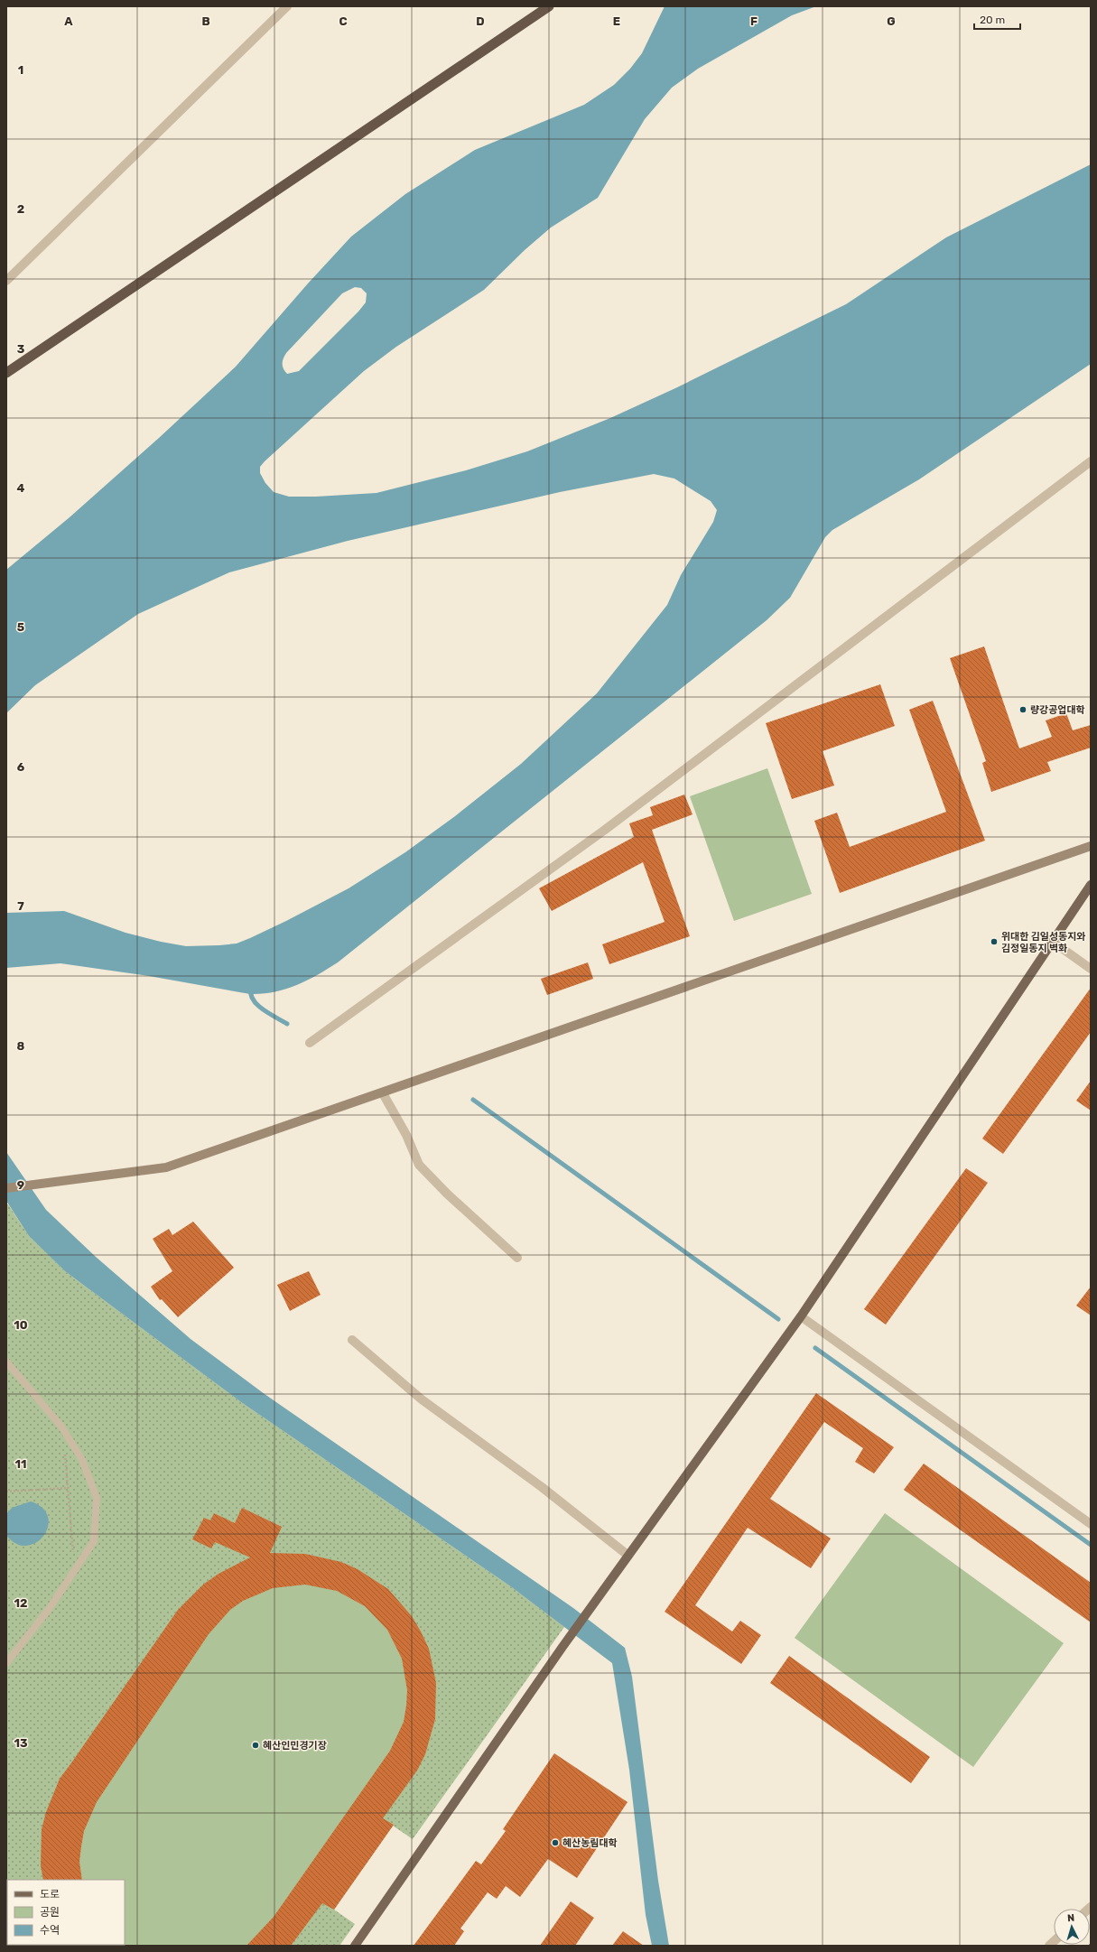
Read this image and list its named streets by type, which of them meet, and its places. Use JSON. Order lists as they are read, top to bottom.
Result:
{
  "places": [
    "량강공업대학",
    "위대한 김일성동지와 김정일동지 벽화",
    "혜산인민경기장",
    "혜산농림대학"
  ],
  "legend": ["도로", "공원", "수역"],
  "scale_bar": "20 m",
  "north": "top",
  "grid": {
    "columns": [
      "A",
      "B",
      "C",
      "D",
      "E",
      "F",
      "G"
    ],
    "rows": [
      "1",
      "2",
      "3",
      "4",
      "5",
      "6",
      "7",
      "8",
      "9",
      "10",
      "11",
      "12",
      "13"
    ]
  }
}
